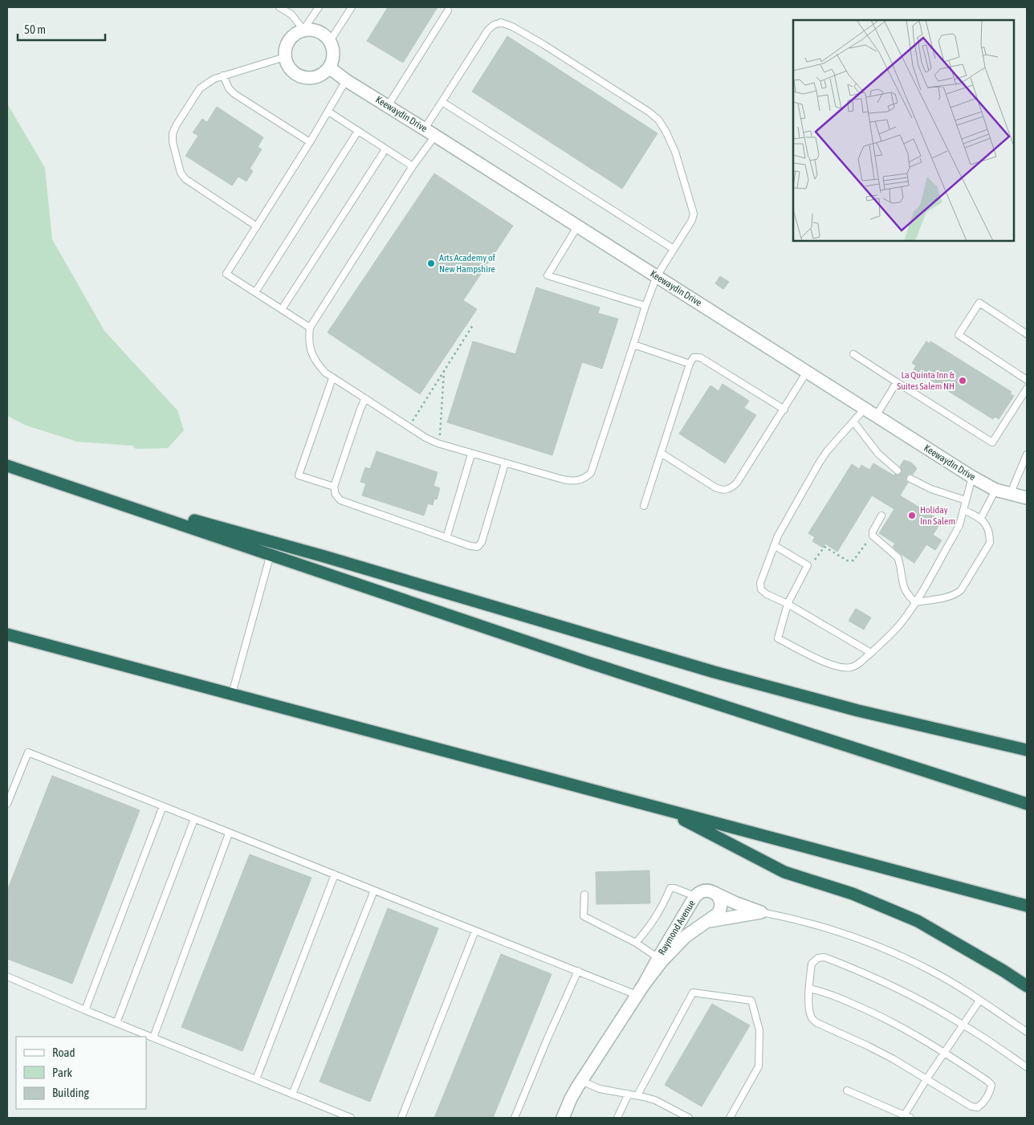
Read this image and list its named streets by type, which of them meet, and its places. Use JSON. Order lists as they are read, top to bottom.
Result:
{
  "streets": {
    "street": ["Keewaydin Drive", "Raymond Avenue"]
  },
  "places": ["Arts Academy of New Hampshire", "La Quinta Inn & Suites Salem NH", "Holiday Inn Salem"],
  "legend": ["Road", "Park", "Building"],
  "scale_bar": "50 m"
}
